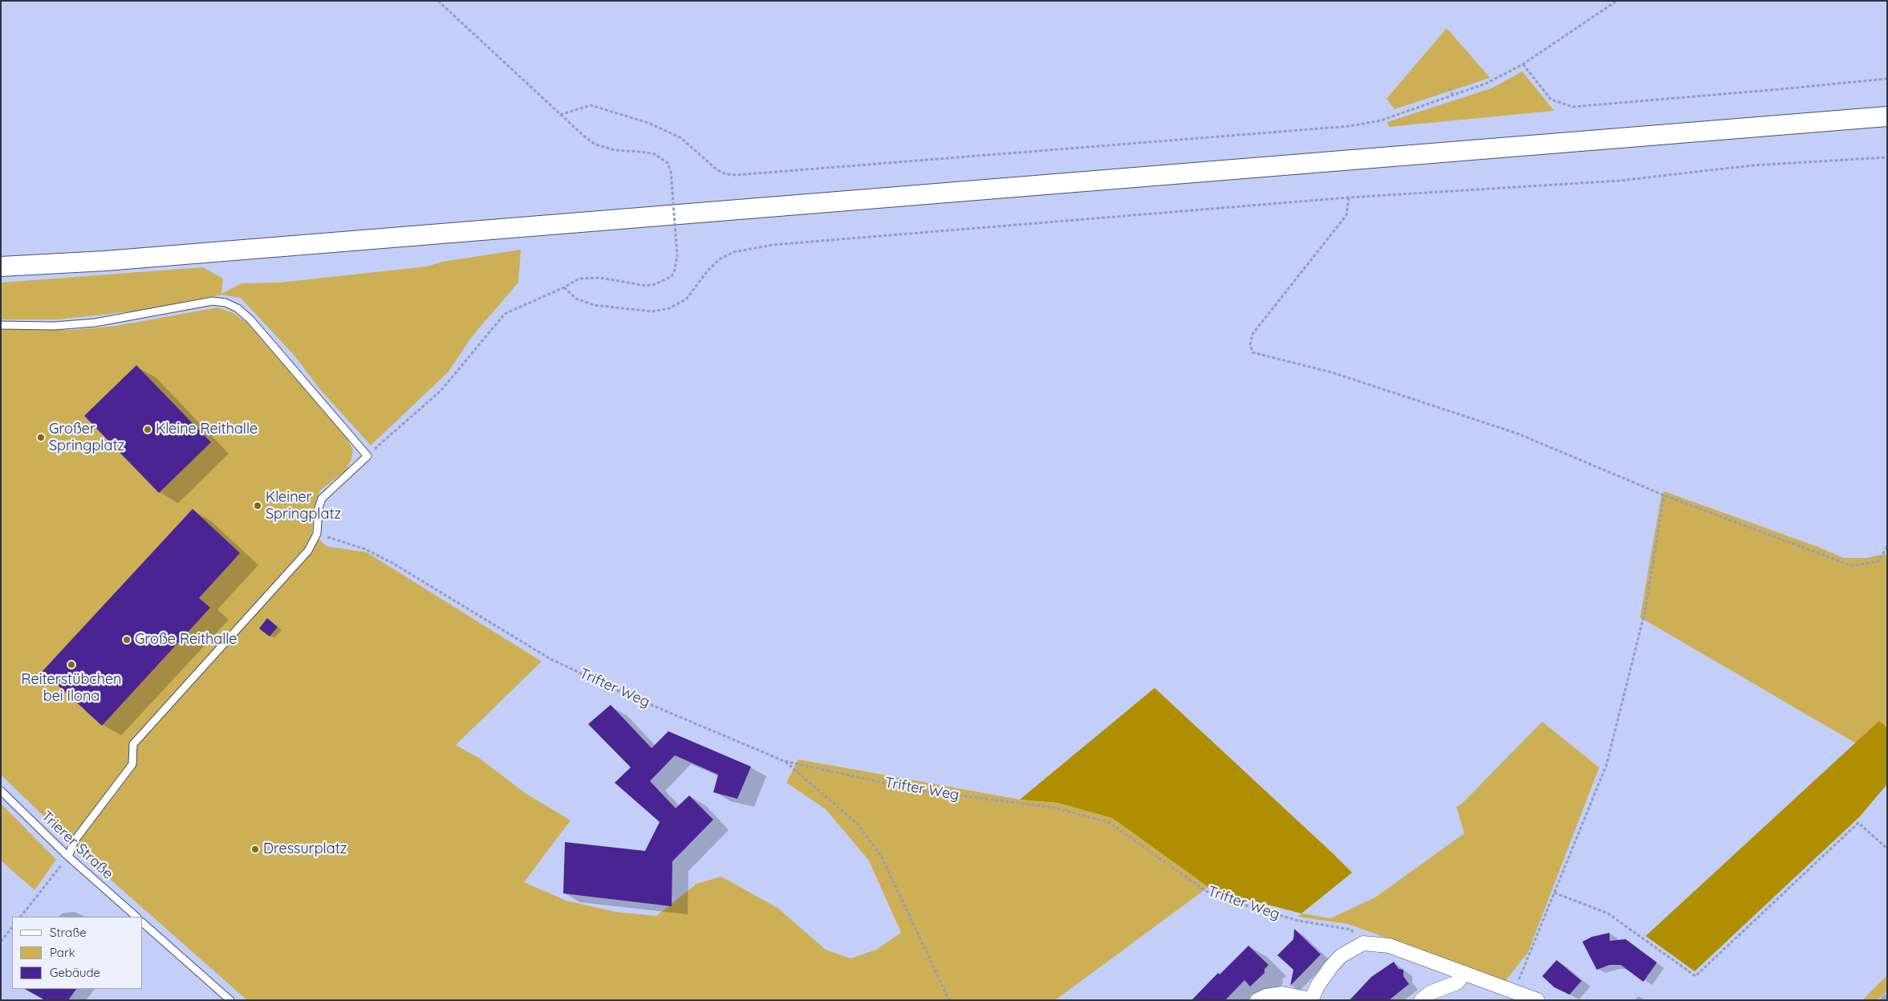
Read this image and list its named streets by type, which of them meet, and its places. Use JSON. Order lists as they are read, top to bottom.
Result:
{
  "streets": {
    "lane": ["Trierer Straße"],
    "path": ["Trifter Weg"]
  },
  "places": [
    "Kleine Reithalle",
    "Großer Springplatz",
    "Kleiner Springplatz",
    "Große Reithalle",
    "Reiterstübchen bei Ilona",
    "Dressurplatz"
  ],
  "legend": ["Straße", "Park", "Gebäude"]
}
